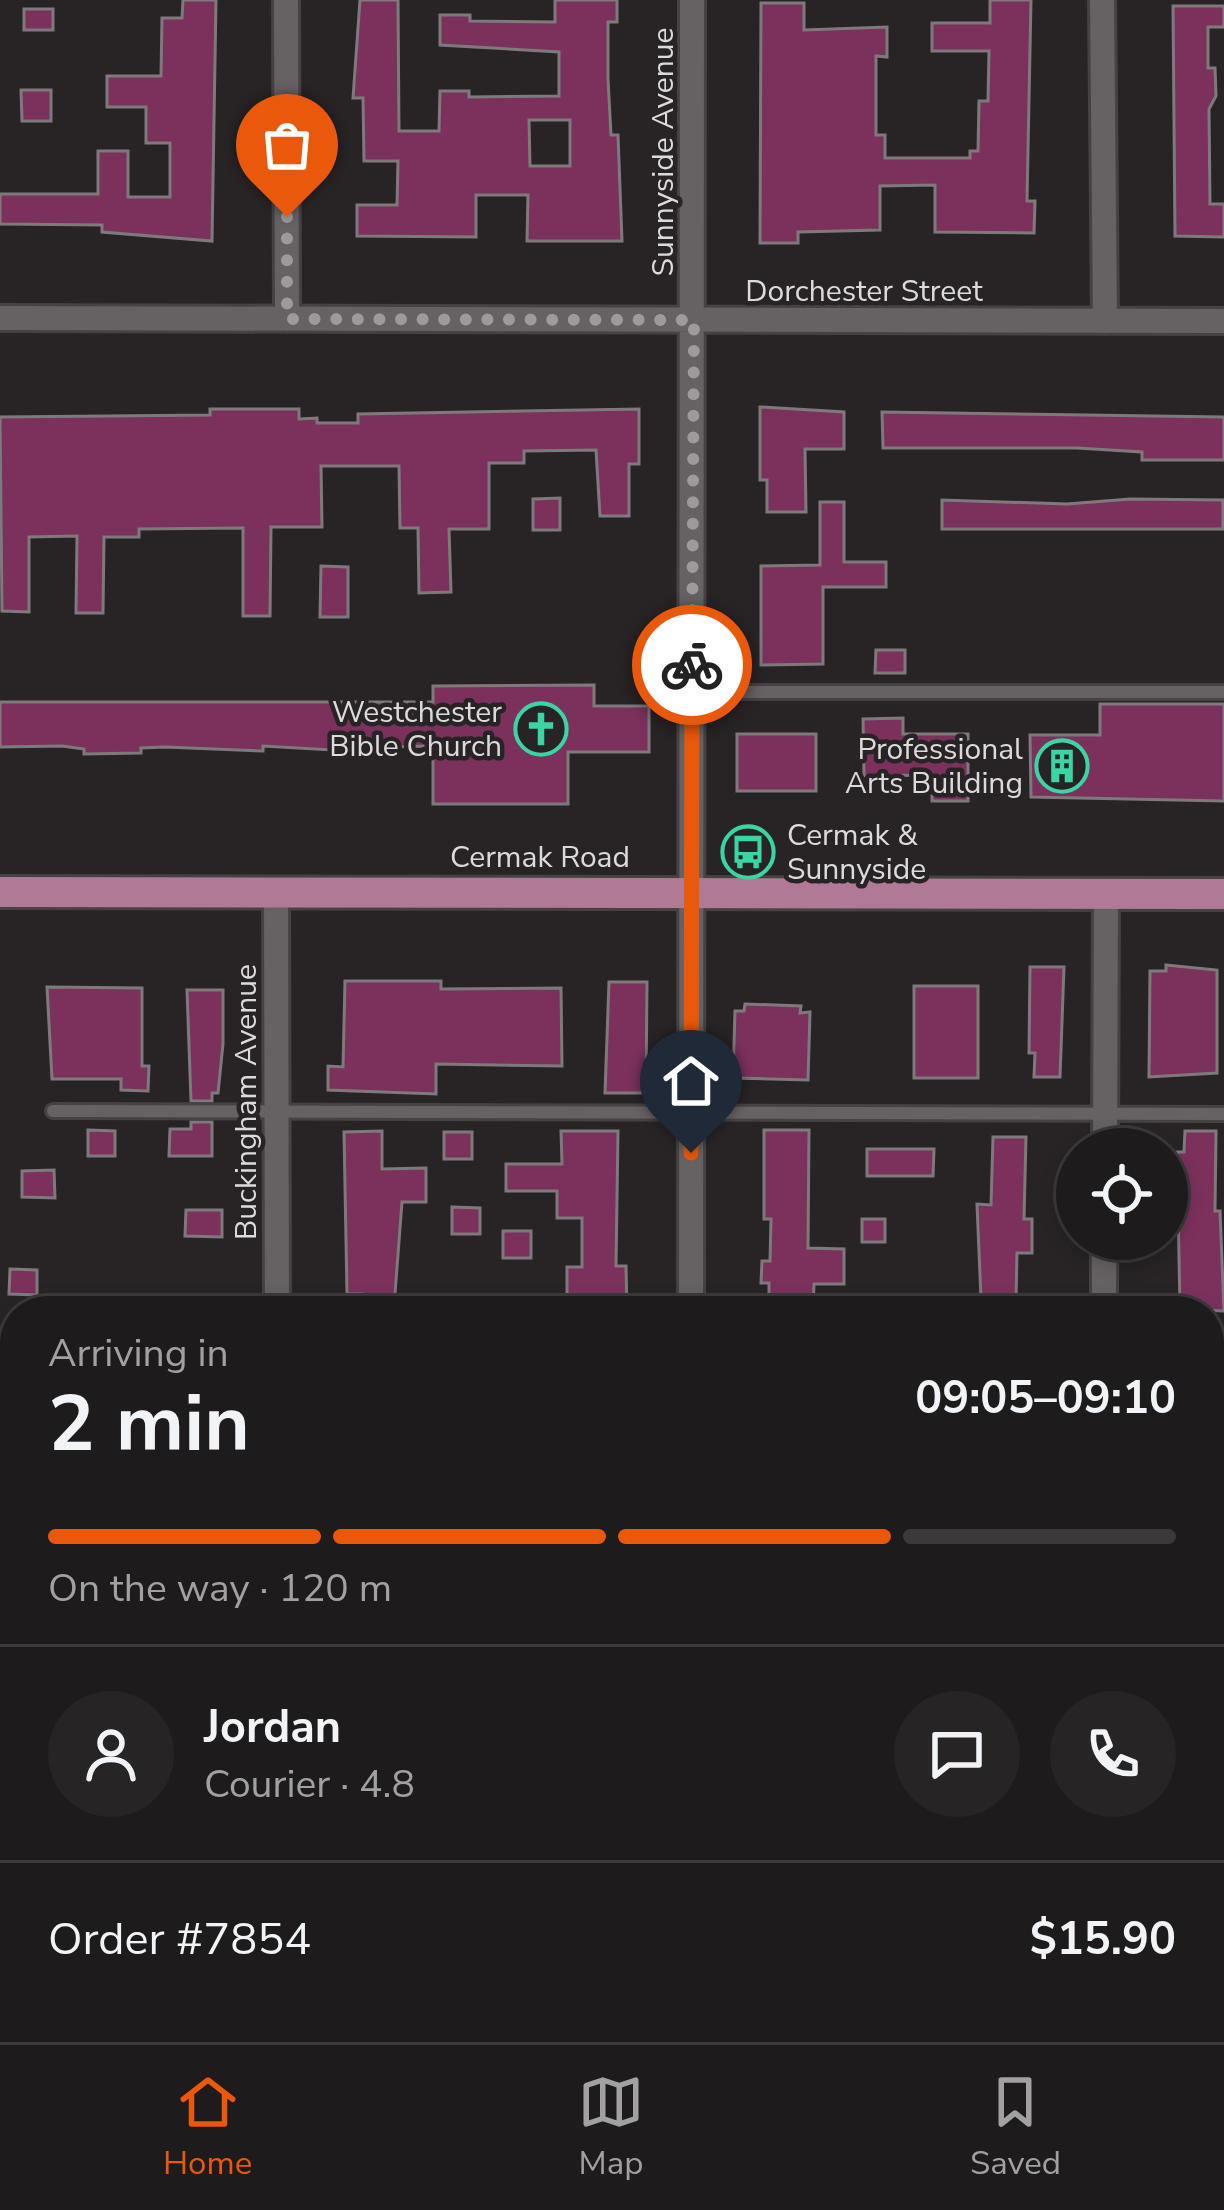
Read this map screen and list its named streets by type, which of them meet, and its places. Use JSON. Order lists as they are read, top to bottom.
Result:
{
  "streets": {
    "main road": ["Cermak Road"],
    "street": ["Sunnyside Avenue", "Dorchester Street", "Buckingham Avenue"]
  },
  "crossings": [
    ["Sunnyside Avenue", "Dorchester Street"],
    ["Sunnyside Avenue", "Cermak Road"],
    ["Cermak Road", "Buckingham Avenue"]
  ],
  "places": {
    "church": ["Westchester Bible Church"],
    "building": ["Professional Arts Building"],
    "bus stop": ["Cermak & Sunnyside"]
  },
  "page": {
    "heading": ["2 min", "Arriving in", "09:05–09:10"],
    "panel": [
      "Jordan",
      "Courier · 4.8",
      "Order #7854",
      "$15.90"
    ],
    "bar": "On the way · 120 m",
    "tabs": ["Home", "Map", "Saved"]
  }
}
